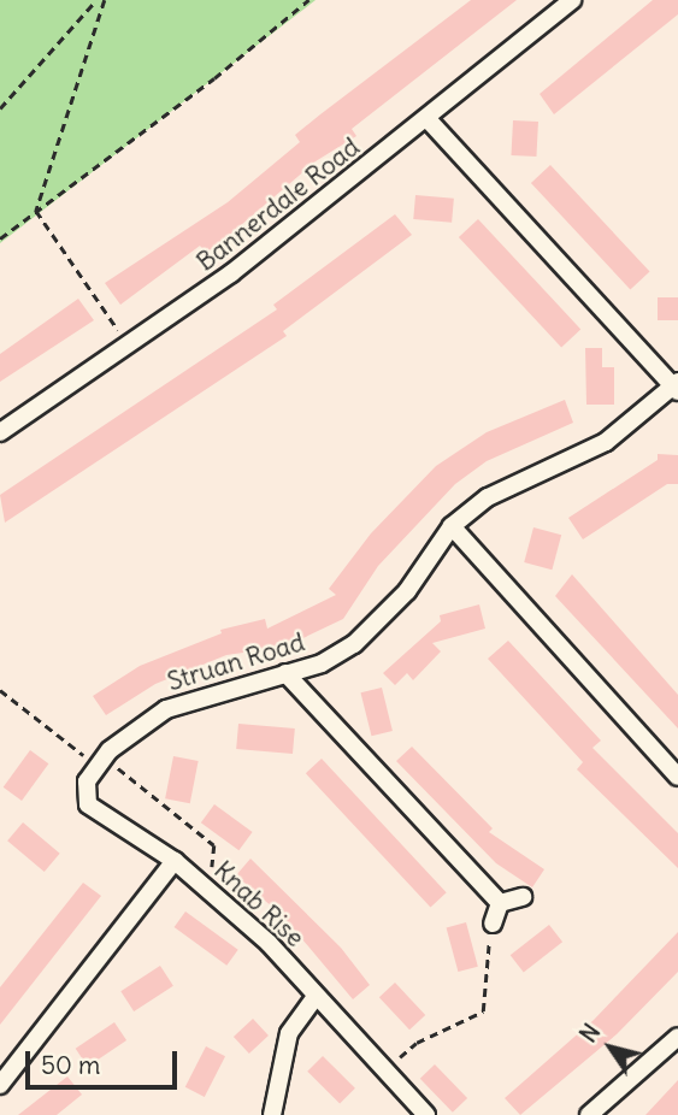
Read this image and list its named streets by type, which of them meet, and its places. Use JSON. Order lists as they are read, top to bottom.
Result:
{
  "streets": {
    "street": ["Bannerdale Road", "Struan Road", "Knab Rise"]
  },
  "crossings": [
    ["Struan Road", "Knab Rise"]
  ],
  "scale_bar": "50 m",
  "north": "top left"
}
